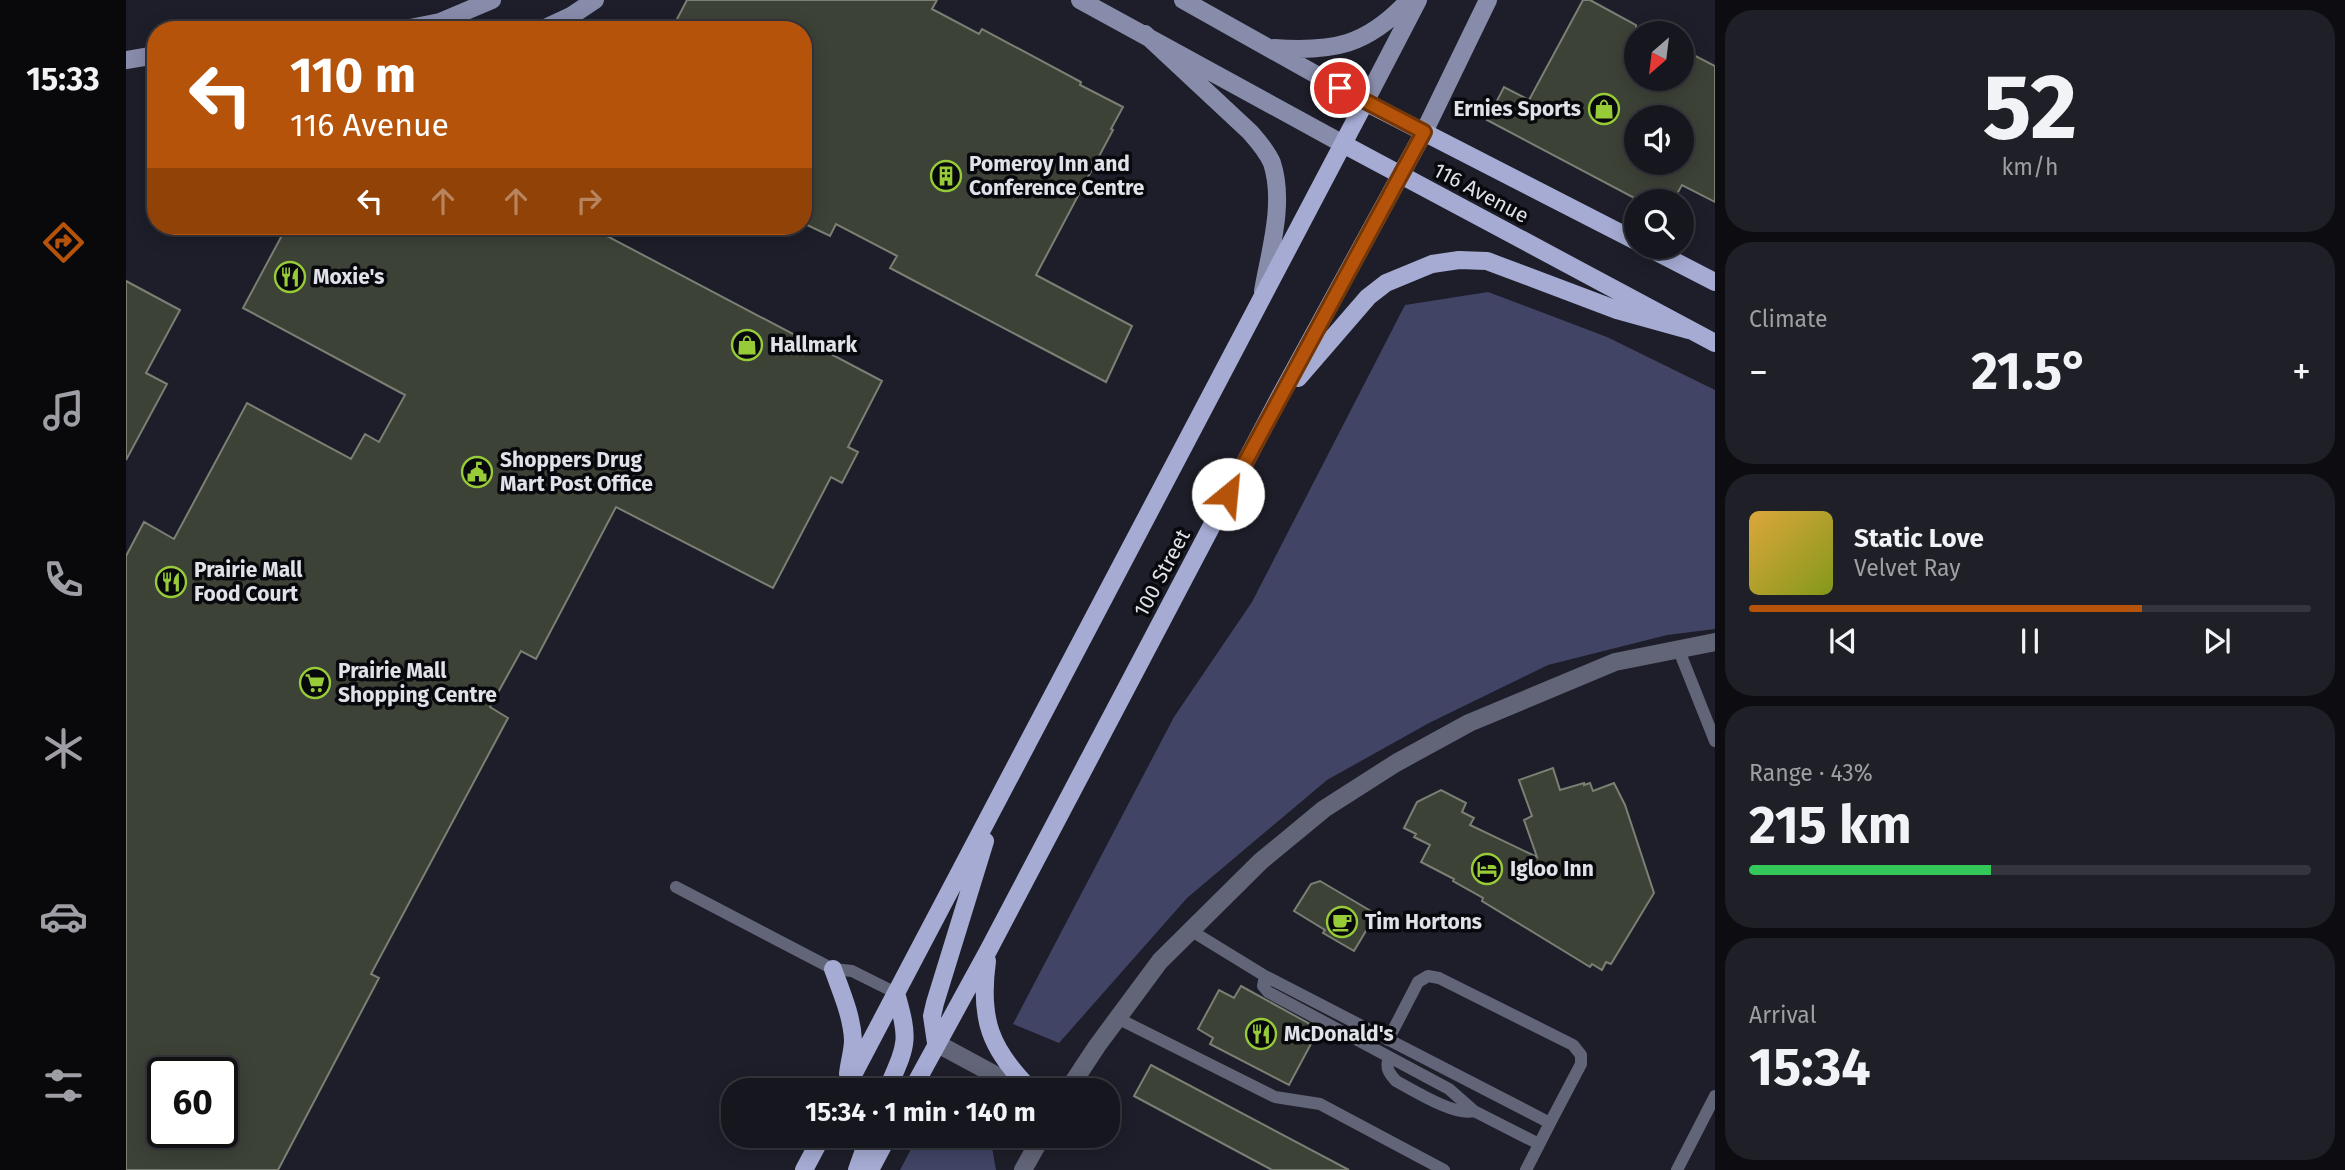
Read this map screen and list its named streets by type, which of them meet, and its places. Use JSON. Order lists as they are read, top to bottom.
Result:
{
  "streets": {
    "main road": ["116 Avenue", "100 Street"]
  },
  "crossings": [
    ["116 Avenue", "100 Street"]
  ],
  "places": {
    "shop": ["Ernies Sports", "Hallmark"],
    "building": ["Pomeroy Inn and Conference Centre"],
    "restaurant": ["Moxie's", "Prairie Mall Food Court", "McDonald's"],
    "public building": ["Shoppers Drug Mart Post Office"],
    "supermarket": ["Prairie Mall Shopping Centre"],
    "hotel": ["Igloo Inn"],
    "cafe": ["Tim Hortons"]
  },
  "north": "bottom left",
  "page": {
    "tabs": "15:33",
    "tile": [
      ["52", "km/h"],
      "Climate",
      ["Range · 43%", "215 km"],
      ["Arrival", "15:34"]
    ],
    "turn": ["110 m", "116 Avenue"],
    "heat": ["−", "21.5°", "+"],
    "song": ["Static Love", "Velvet Ray"],
    "limit": "60",
    "trip": "15:34 · 1 min · 140 m"
  }
}
